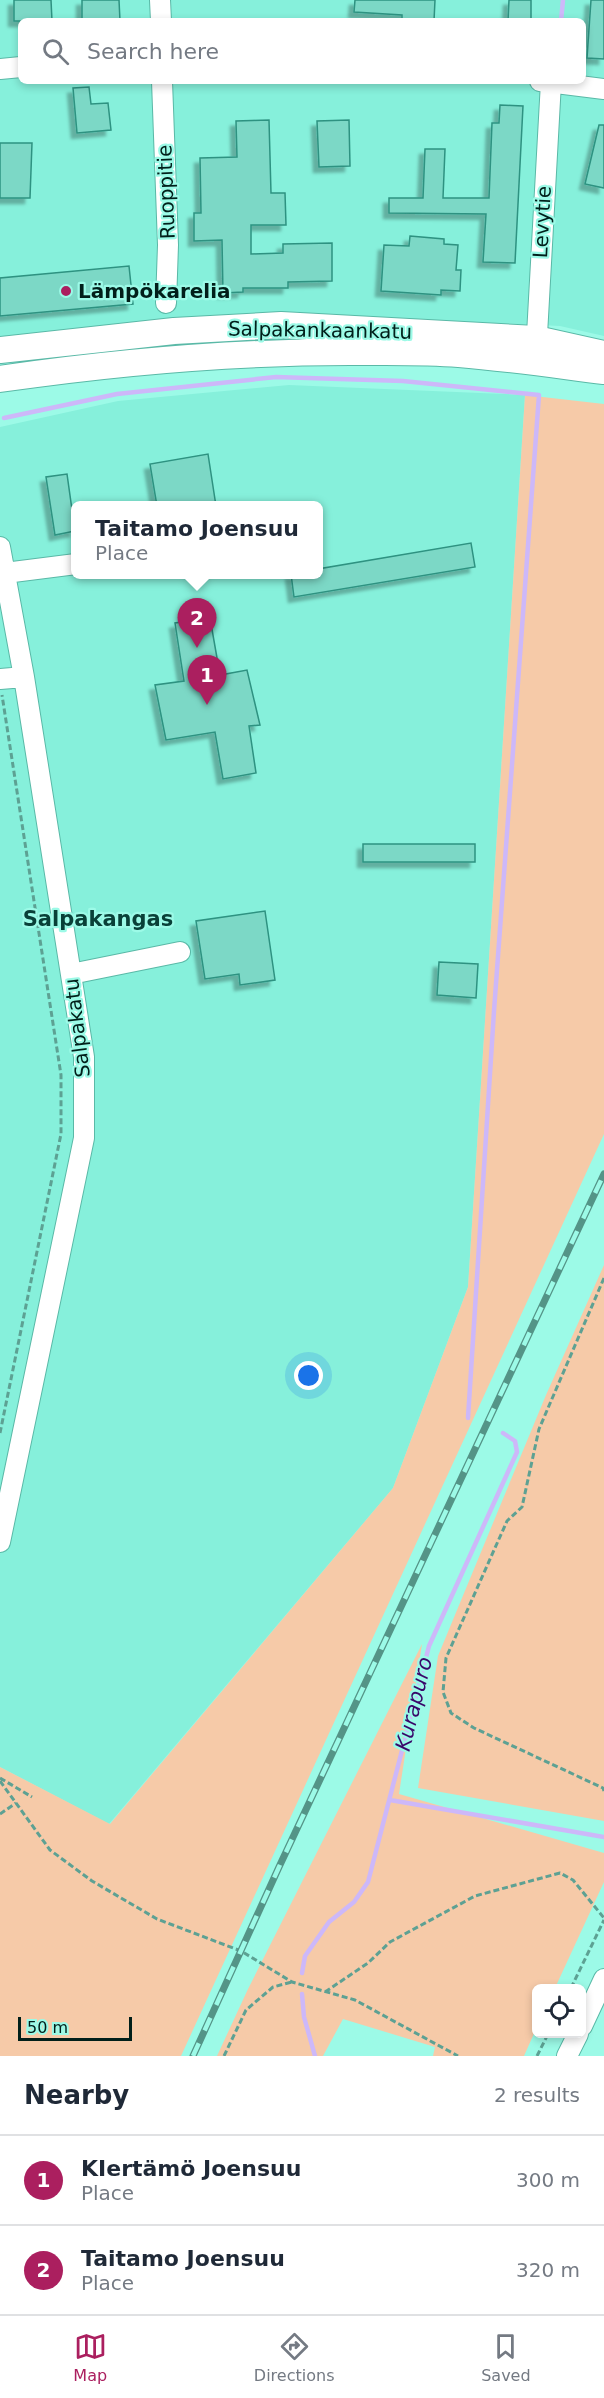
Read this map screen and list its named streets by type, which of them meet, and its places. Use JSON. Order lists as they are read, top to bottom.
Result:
{
  "streets": {
    "main road": ["Salpakankaankatu"],
    "street": ["Ruoppitie", "Levytie", "Salpakatu"]
  },
  "crossings": [
    ["Levytie", "Salpakankaankatu"]
  ],
  "districts": ["Salpakangas"],
  "water": ["Kurapuro"],
  "places": ["Lämpökarelia"],
  "scale_bar": "50 m",
  "page": {
    "search": "Search here",
    "popup": ["Taitamo Joensuu", "Place"],
    "pins": ["2", "1"],
    "scale": "50 m",
    "heading": ["Nearby", "2 results"],
    "list": [
      {
        "mark": "1",
        "name": "KIertämö Joensuu",
        "note": "Place",
        "value": "300 m"
      },
      {
        "mark": "2",
        "name": "Taitamo Joensuu",
        "note": "Place",
        "value": "320 m"
      }
    ],
    "nav": ["Map", "Directions", "Saved"]
  }
}
